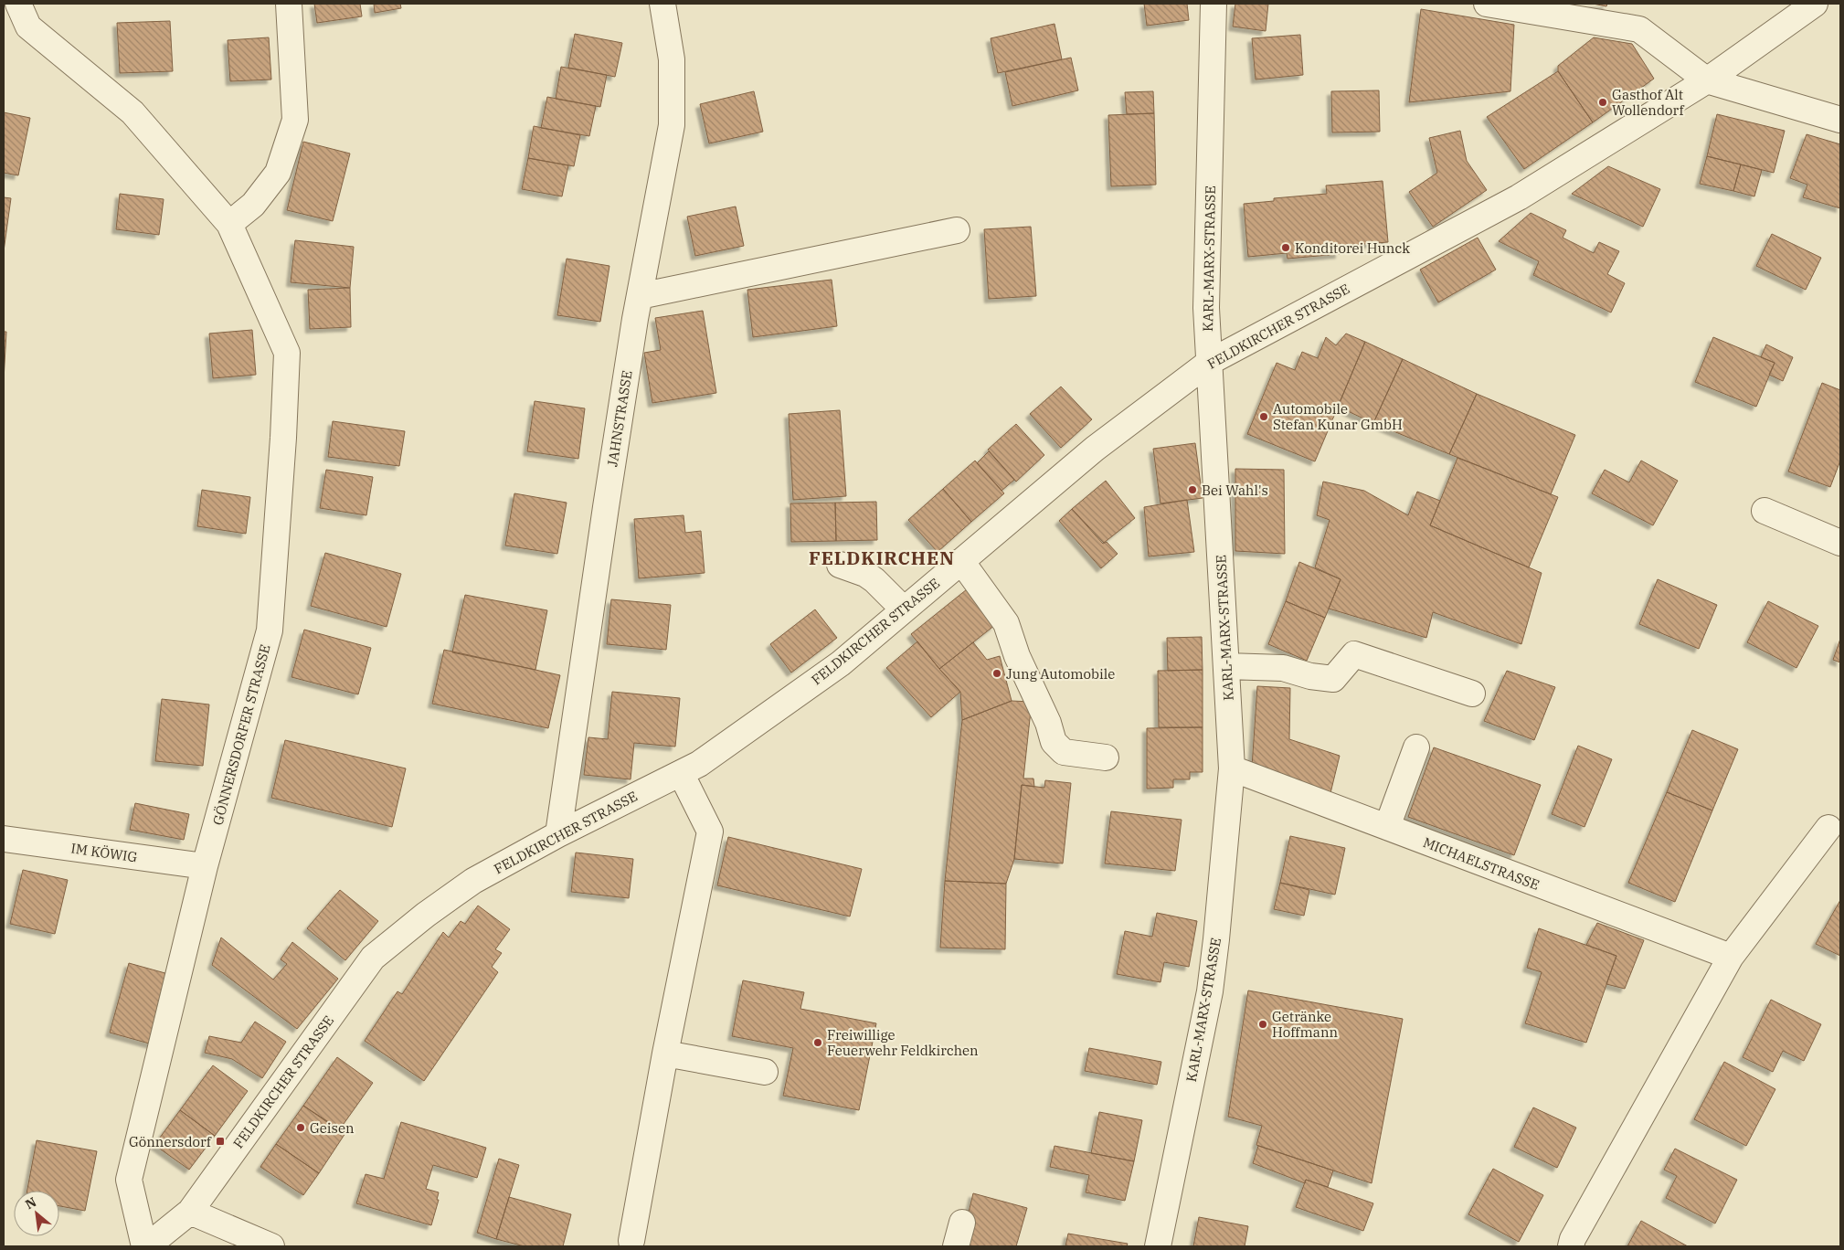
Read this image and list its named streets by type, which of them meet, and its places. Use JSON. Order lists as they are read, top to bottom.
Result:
{
  "streets": {
    "street": [
      "KARL-MARX-STRASSE",
      "FELDKIRCHER STRASSE",
      "JAHNSTRASSE",
      "GÖNNERSDORFER STRASSE",
      "IM KÖWIG",
      "MICHAELSTRASSE"
    ]
  },
  "crossings": [
    ["KARL-MARX-STRASSE", "FELDKIRCHER STRASSE"],
    ["KARL-MARX-STRASSE", "MICHAELSTRASSE"],
    ["FELDKIRCHER STRASSE", "JAHNSTRASSE"],
    ["FELDKIRCHER STRASSE", "GÖNNERSDORFER STRASSE"],
    ["GÖNNERSDORFER STRASSE", "IM KÖWIG"]
  ],
  "districts": ["FELDKIRCHEN"],
  "places": {
    "other": [
      "Gasthof Alt Wollendorf",
      "Konditorei Hunck",
      "Automobile Stefan Kunar GmbH",
      "Bei Wahl's",
      "Jung Automobile",
      "Getränke Hoffmann",
      "Freiwillige Feuerwehr Feldkirchen",
      "Geisen"
    ],
    "transit": ["Gönnersdorf"]
  },
  "north": "top left"
}
